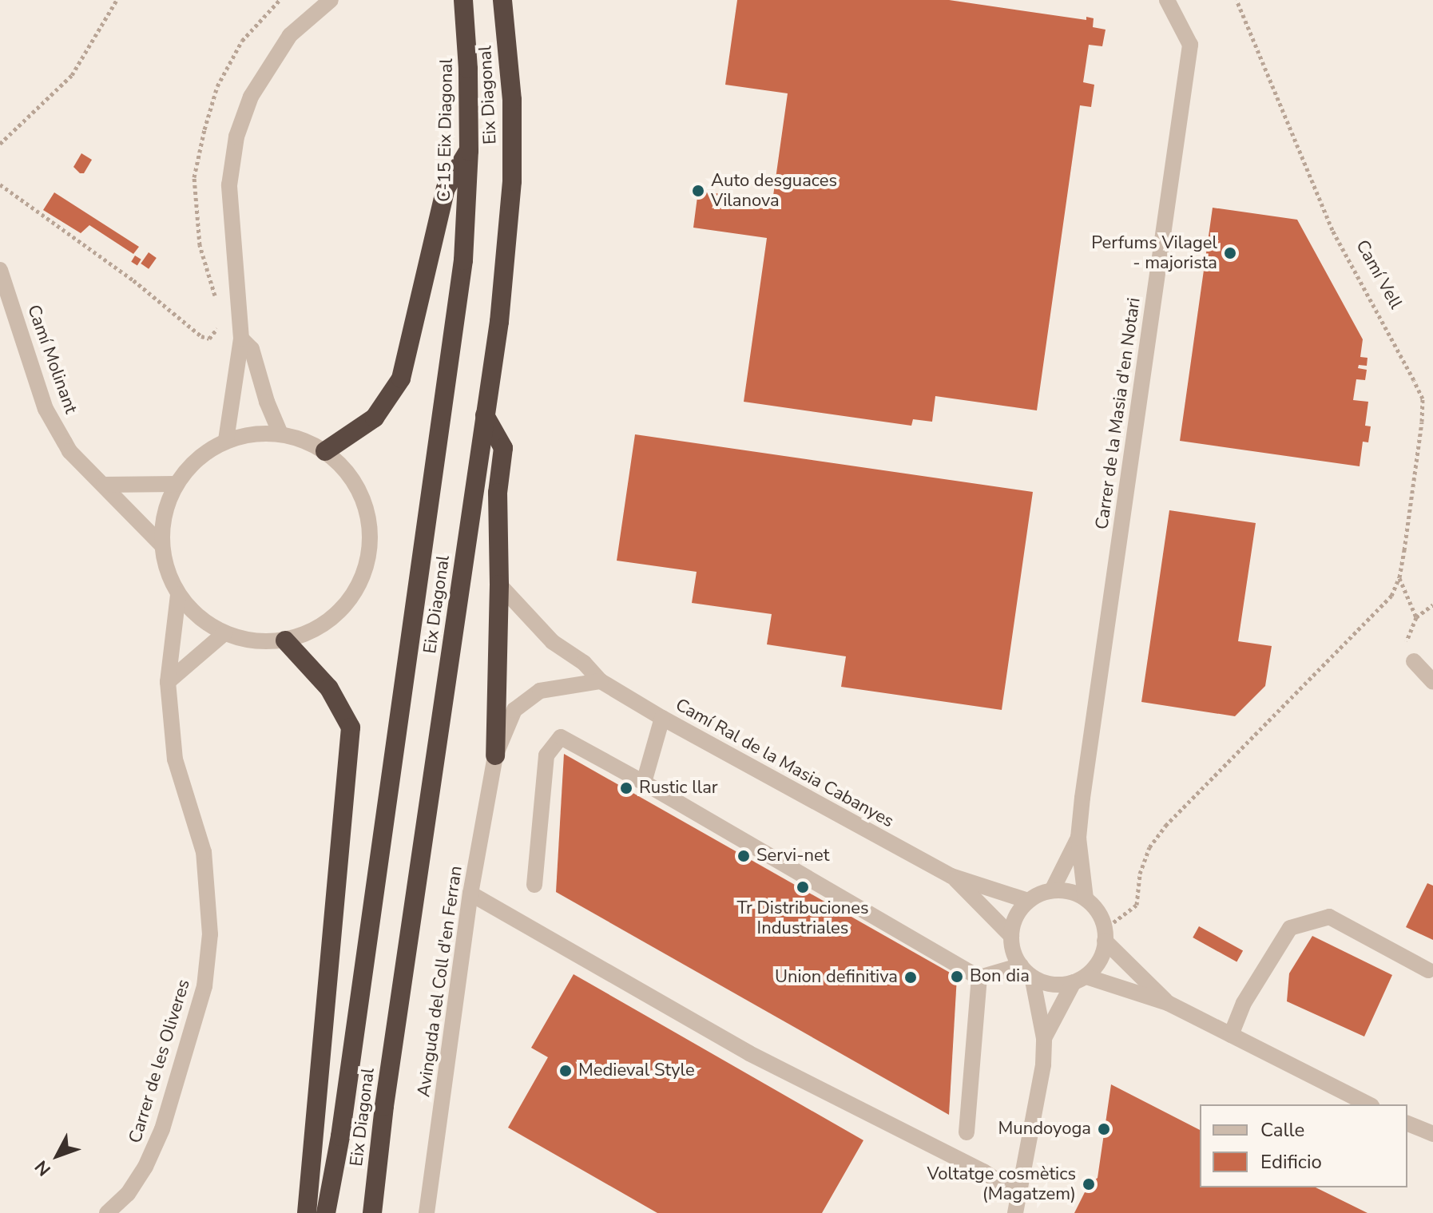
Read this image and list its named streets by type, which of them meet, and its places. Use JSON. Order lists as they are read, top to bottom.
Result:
{
  "streets": {
    "highway": ["Eix Diagonal", "C-15 Eix Diagonal"],
    "street": [
      "Camí Molinant",
      "Carrer de la Masia d'en Notari",
      "Camí Ral de la Masia Cabanyes",
      "Avinguda del Coll d'en Ferran",
      "Carrer de les Oliveres"
    ],
    "path": ["Camí Vell"]
  },
  "crossings": [
    ["Eix Diagonal", "C-15 Eix Diagonal"],
    ["Camí Molinant", "Carrer de les Oliveres"],
    ["Carrer de la Masia d'en Notari", "Camí Ral de la Masia Cabanyes"]
  ],
  "places": [
    "Auto desguaces Vilanova",
    "Perfums Vilagel - majorista",
    "Rustic llar",
    "Servi-net",
    "Tr Distribuciones Industriales",
    "Bon dia",
    "Union definitiva",
    "Medieval Style",
    "Mundoyoga",
    "Voltatge cosmètics (Magatzem)"
  ],
  "legend": ["Calle", "Edificio"],
  "north": "bottom left"
}
